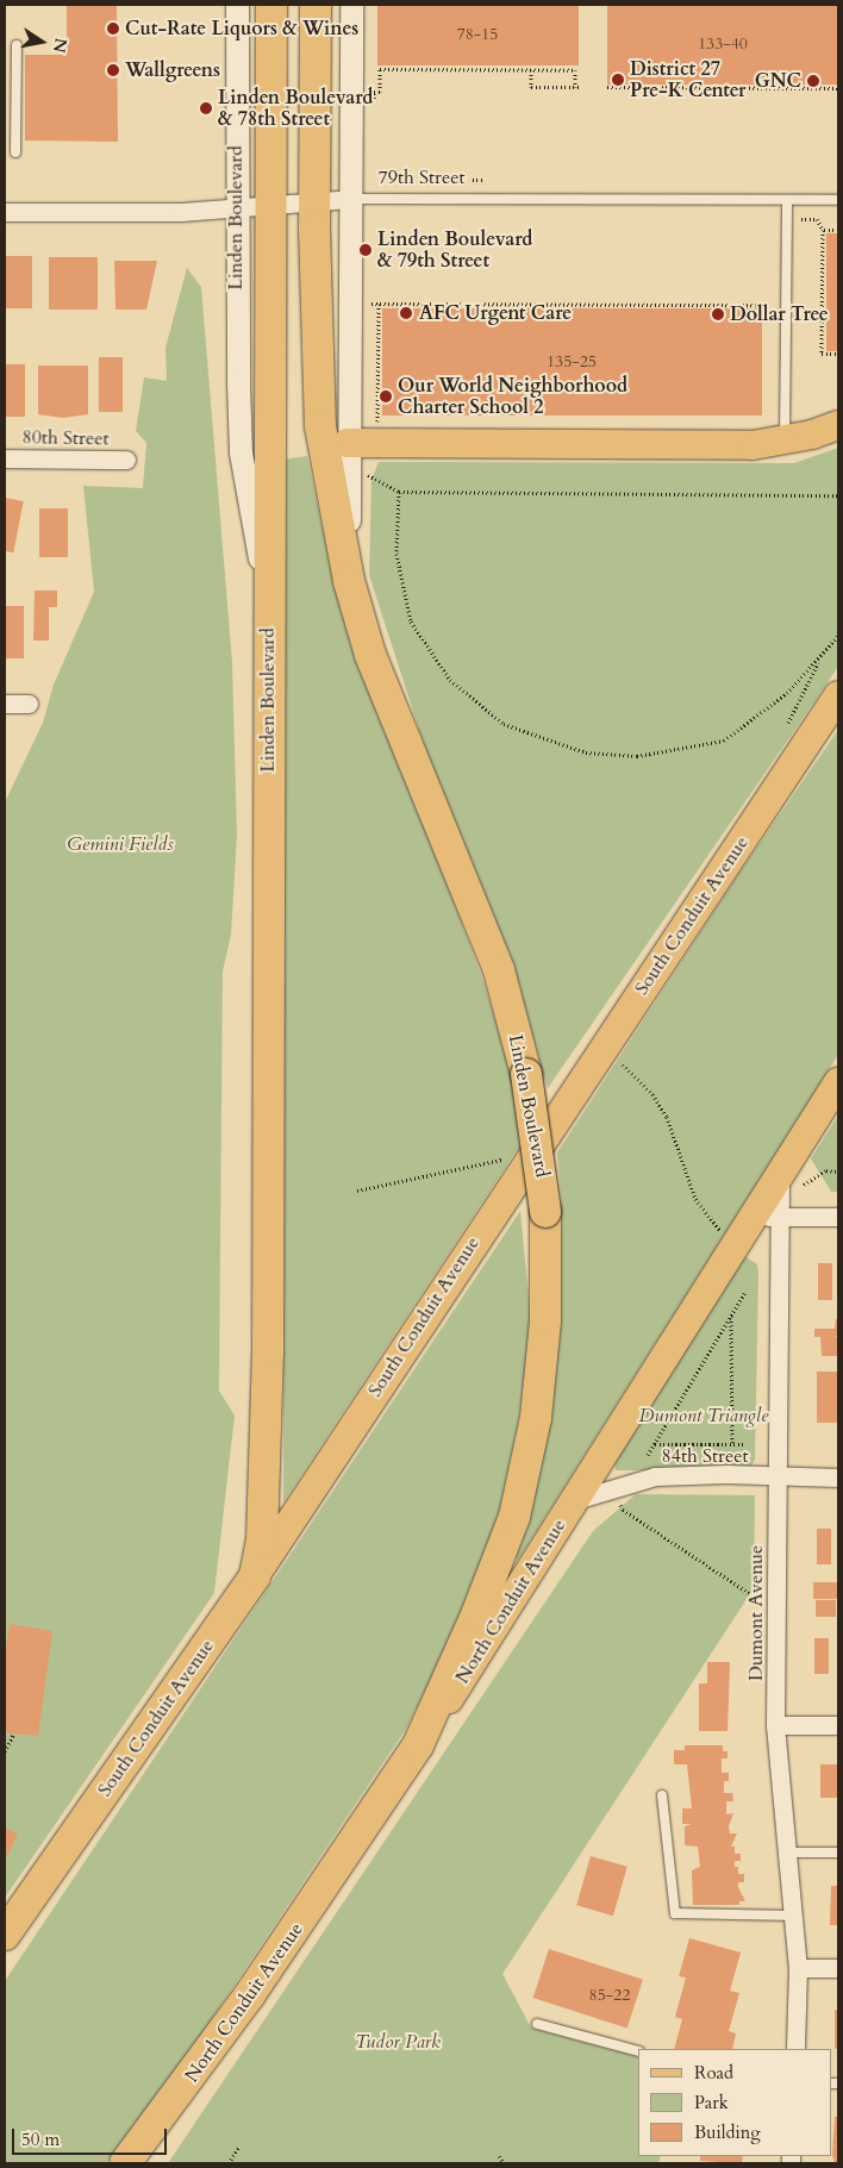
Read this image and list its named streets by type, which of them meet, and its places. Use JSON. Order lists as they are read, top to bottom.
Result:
{
  "streets": {
    "highway": ["Linden Boulevard", "South Conduit Avenue", "North Conduit Avenue"],
    "street": [
      "79th Street",
      "80th Street",
      "84th Street",
      "Dumont Avenue"
    ]
  },
  "crossings": [
    ["79th Street", "Linden Boulevard"],
    ["Linden Boulevard", "South Conduit Avenue"],
    ["Linden Boulevard", "North Conduit Avenue"],
    ["84th Street", "North Conduit Avenue"],
    ["84th Street", "Dumont Avenue"],
    ["North Conduit Avenue", "Dumont Avenue"]
  ],
  "parks": ["Gemini Fields", "Dumont Triangle", "Tudor Park"],
  "places": [
    "Cut-Rate Liquors & Wines",
    "Wallgreens",
    "District 27 Pre-K Center",
    "GNC",
    "Linden Boulevard & 78th Street",
    "Linden Boulevard & 79th Street",
    "AFC Urgent Care",
    "Dollar Tree",
    "Our World Neighborhood Charter School 2"
  ],
  "house_numbers": [
    "78-15",
    "133-40",
    "135-25",
    "85-22"
  ],
  "legend": ["Road", "Park", "Building"],
  "scale_bar": "50 m",
  "north": "right"
}
